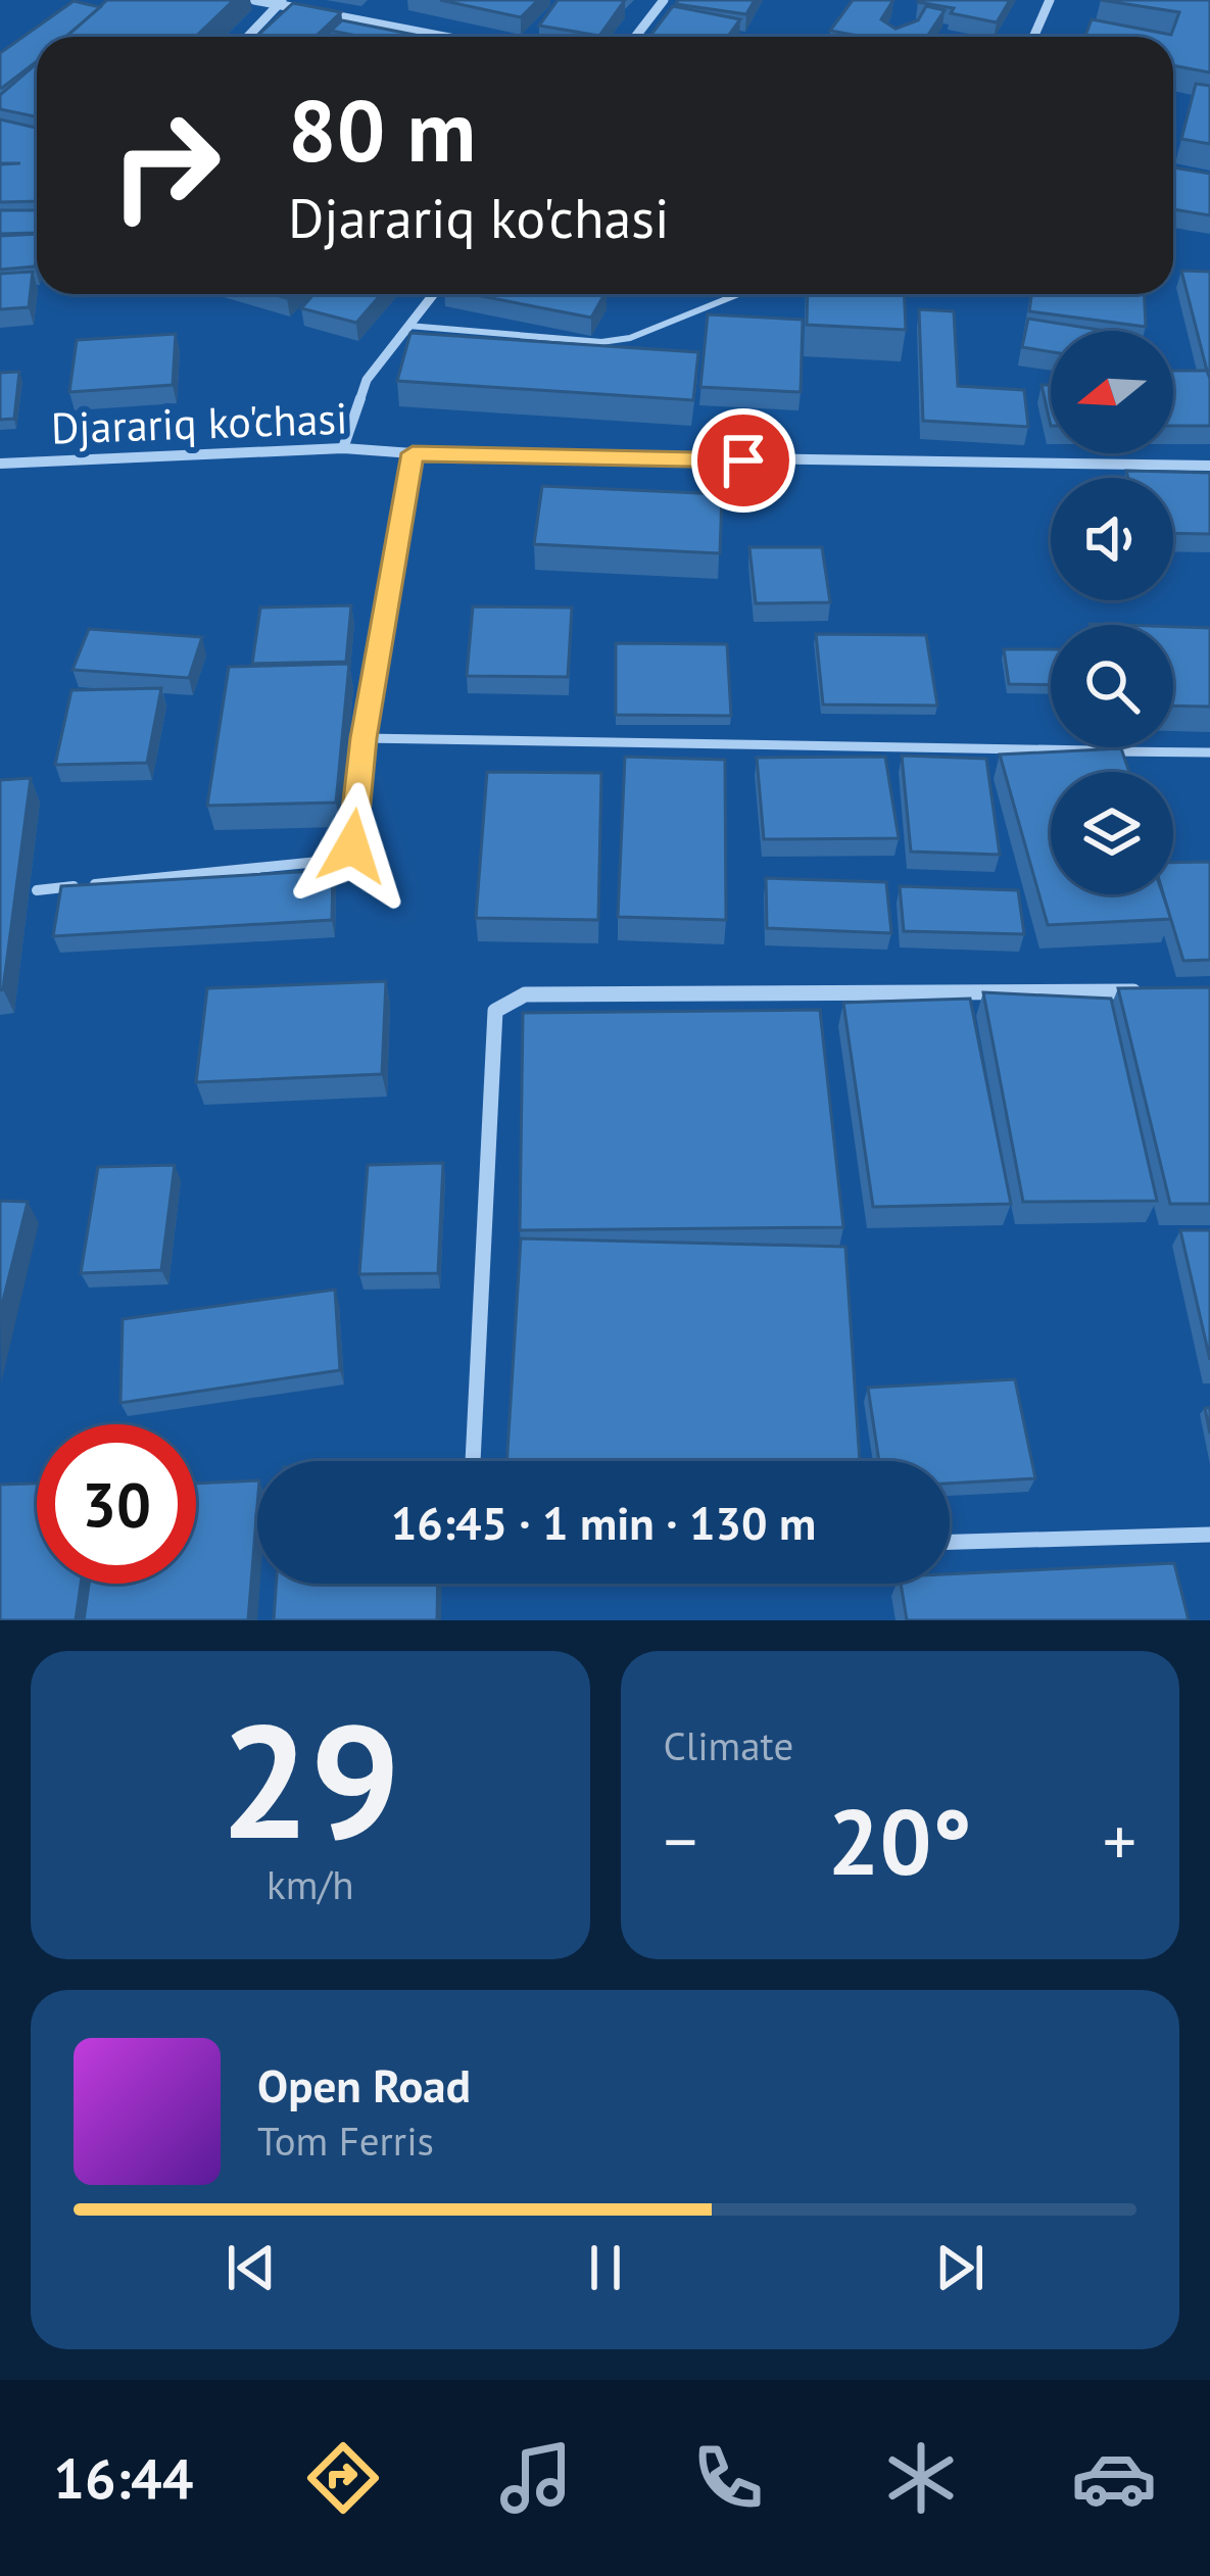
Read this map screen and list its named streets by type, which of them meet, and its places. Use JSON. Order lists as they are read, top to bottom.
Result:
{
  "streets": {
    "street": ["Djarariq ko'chasi"]
  },
  "north": "left",
  "page": {
    "turn": ["80 m", "Djarariq ko'chasi"],
    "limit": "30",
    "trip": "16:45 · 1 min · 130 m",
    "tile": [
      ["29", "km/h"],
      "Climate"
    ],
    "heat": ["−", "20°", "+"],
    "song": ["Open Road", "Tom Ferris"],
    "tabs": "16:44"
  }
}
